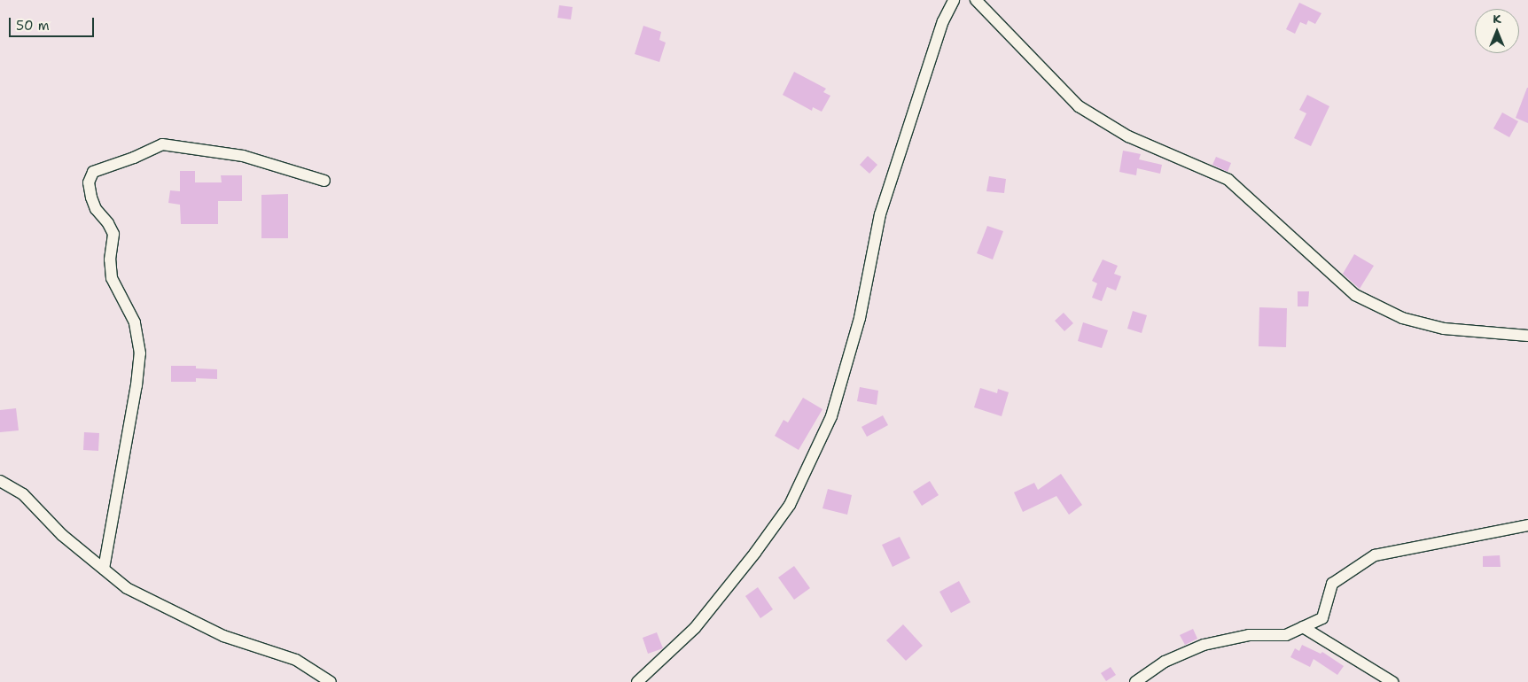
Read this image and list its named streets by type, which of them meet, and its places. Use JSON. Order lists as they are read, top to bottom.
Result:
{
  "scale_bar": "50 m",
  "north": "top"
}
